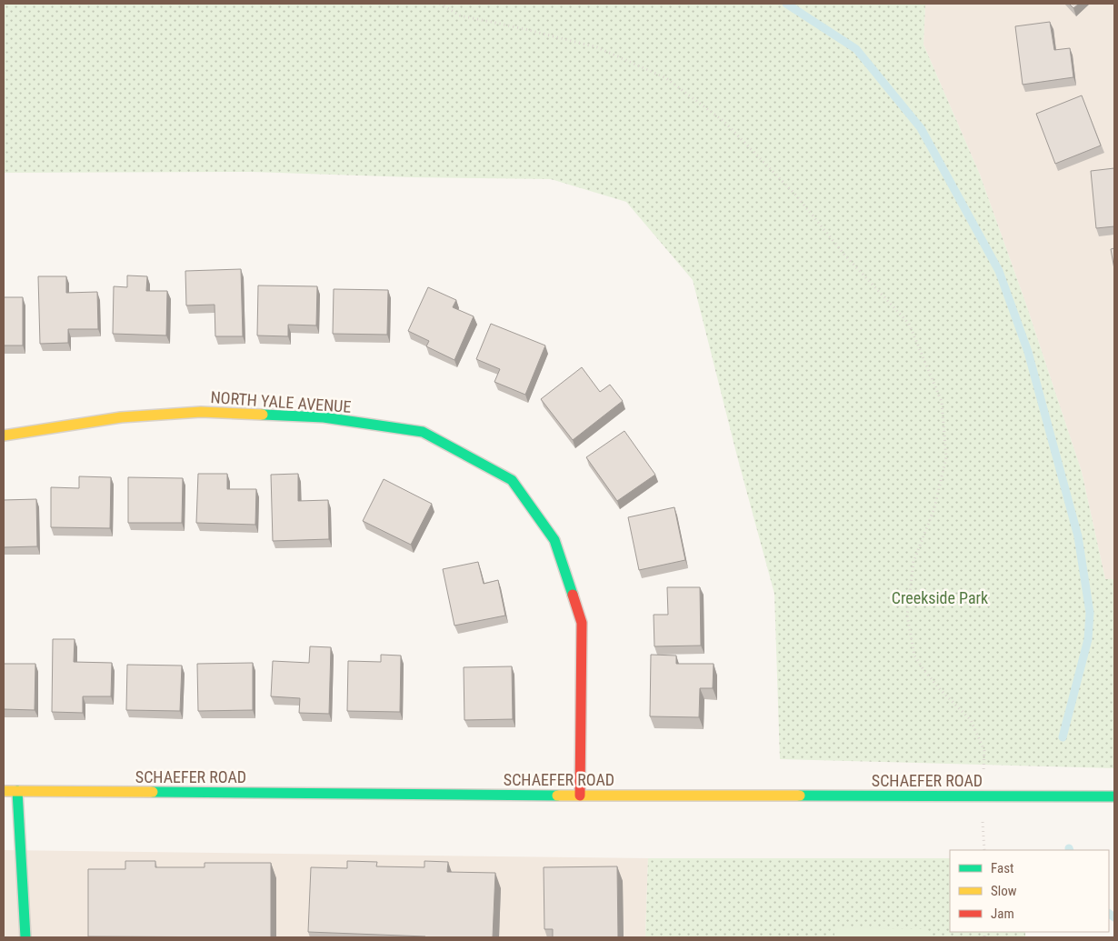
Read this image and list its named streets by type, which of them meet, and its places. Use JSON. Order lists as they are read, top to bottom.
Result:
{
  "streets": {
    "street": ["NORTH YALE AVENUE", "SCHAEFER ROAD"]
  },
  "crossings": [
    ["NORTH YALE AVENUE", "SCHAEFER ROAD"]
  ],
  "parks": ["Creekside Park"],
  "legend": ["Fast", "Slow", "Jam"]
}
